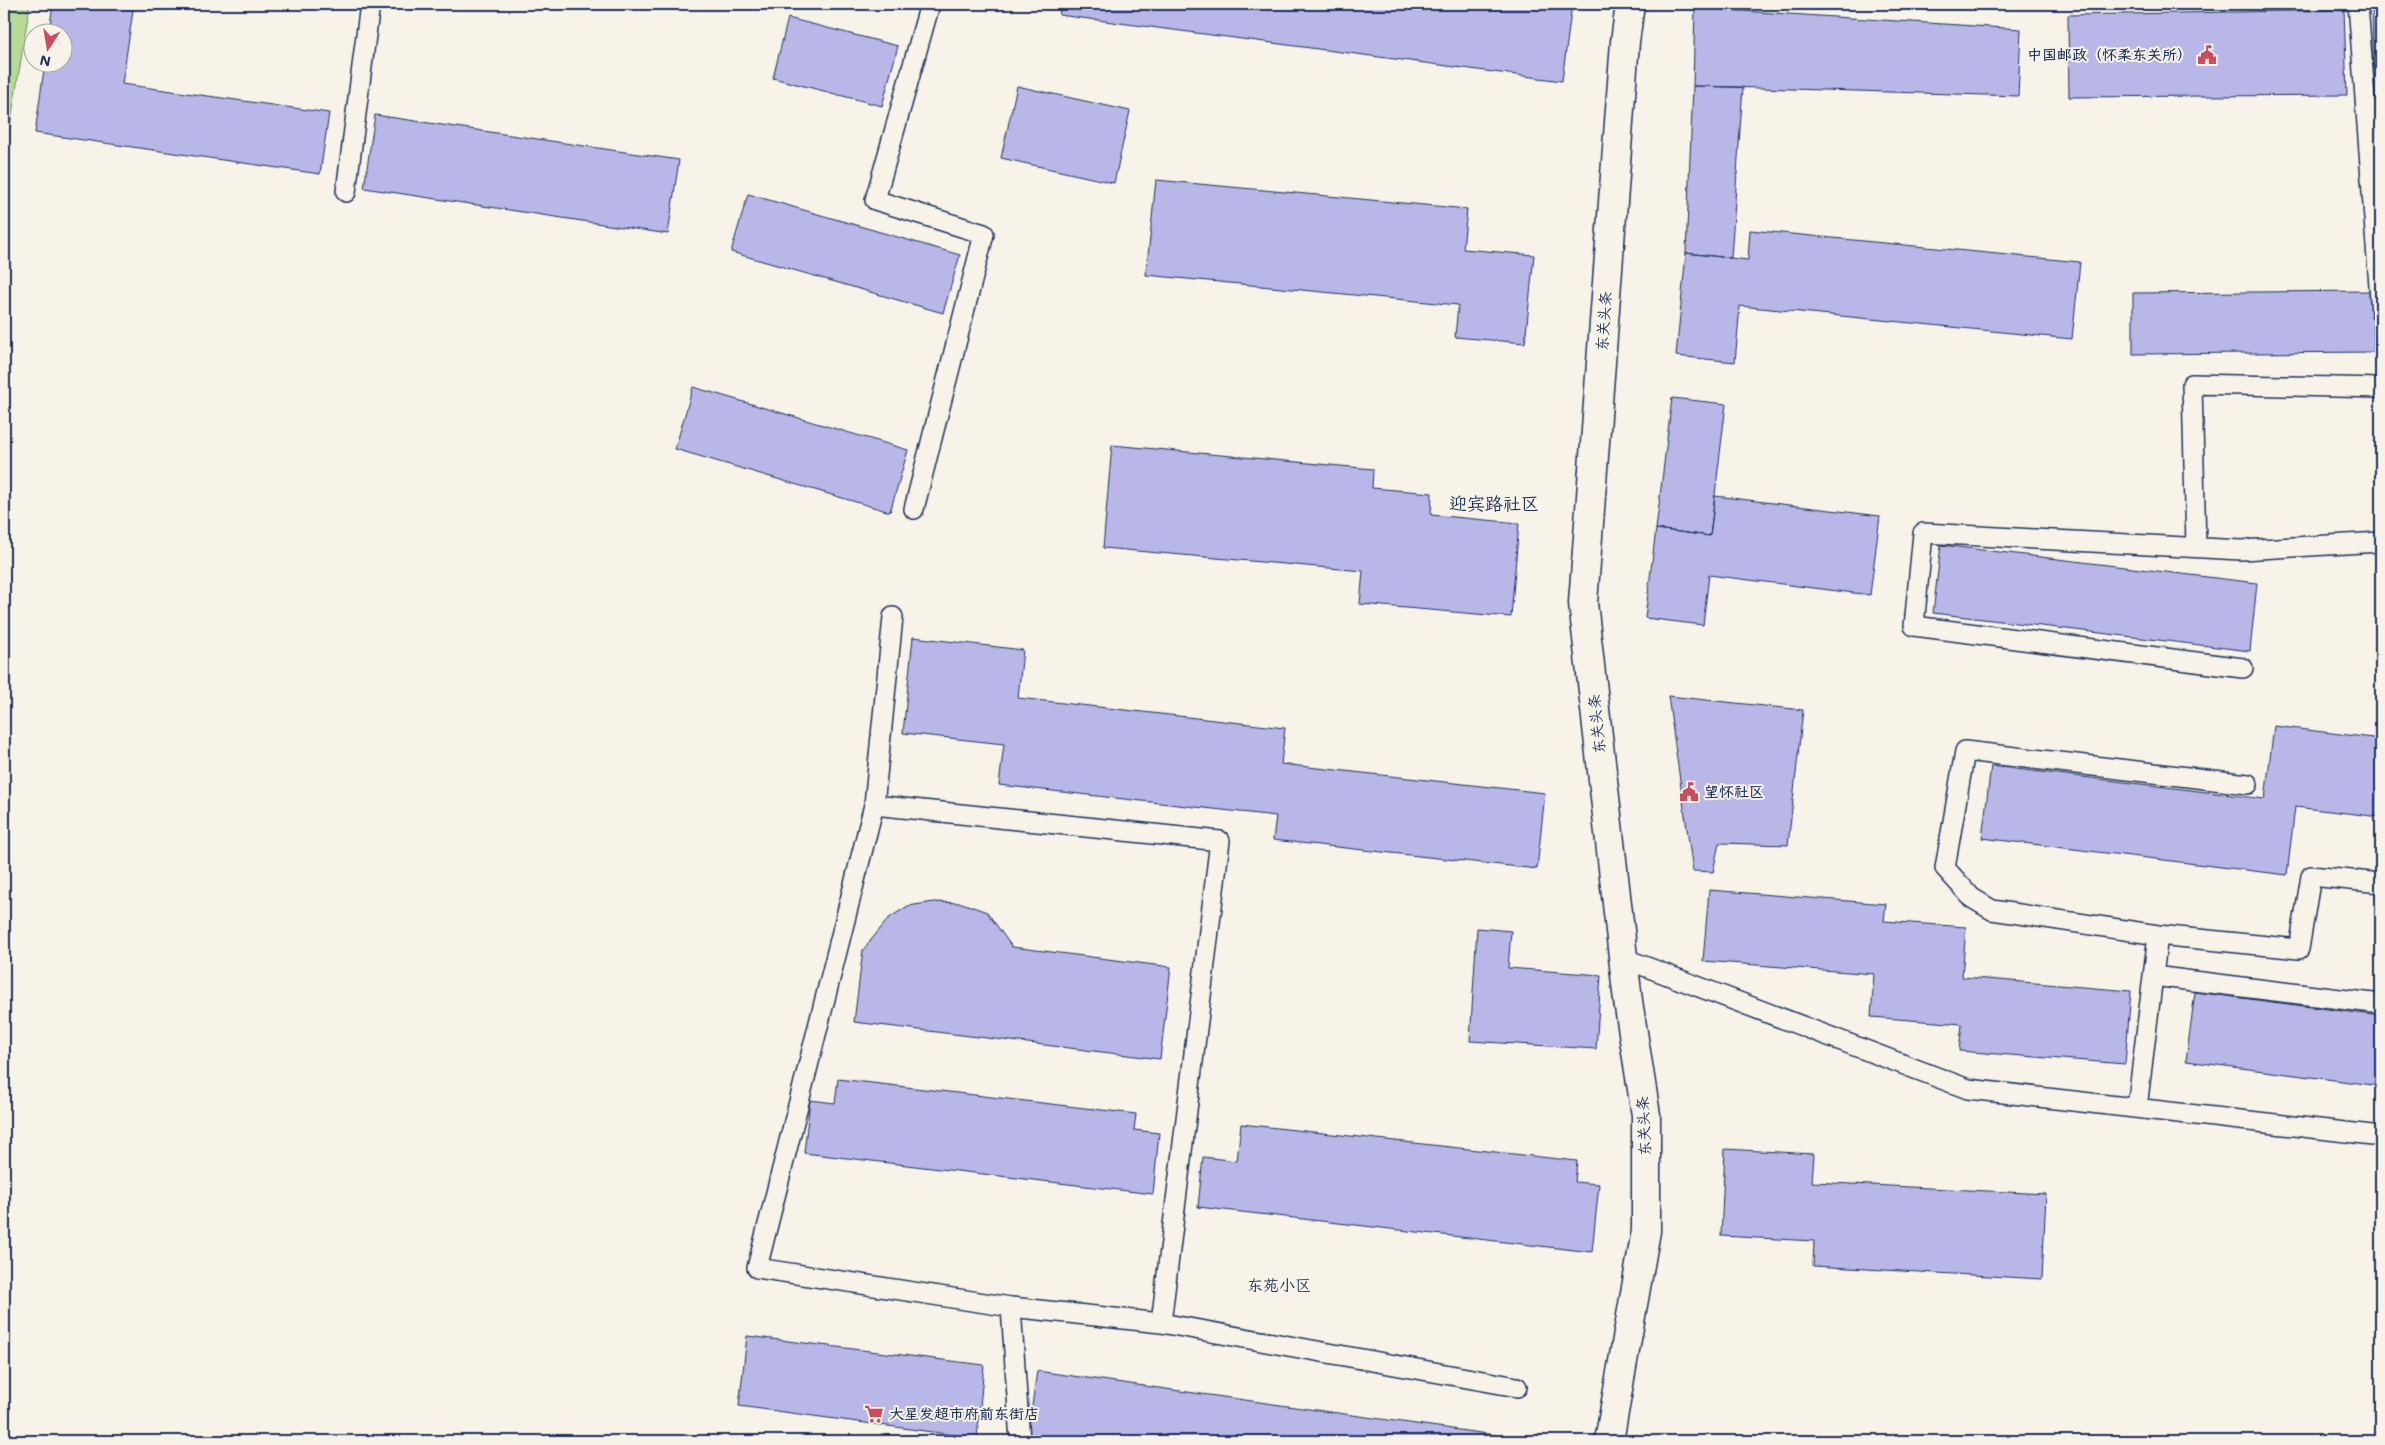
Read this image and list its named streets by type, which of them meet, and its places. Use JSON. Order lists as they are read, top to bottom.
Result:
{
  "streets": {
    "street": ["东关头条"]
  },
  "districts": ["迎宾路社区", "东苑小区"],
  "places": {
    "public building": ["中国邮政（怀柔东关所）", "望怀社区"],
    "supermarket": ["大星发超市府前东街店"]
  },
  "north": "bottom"
}
